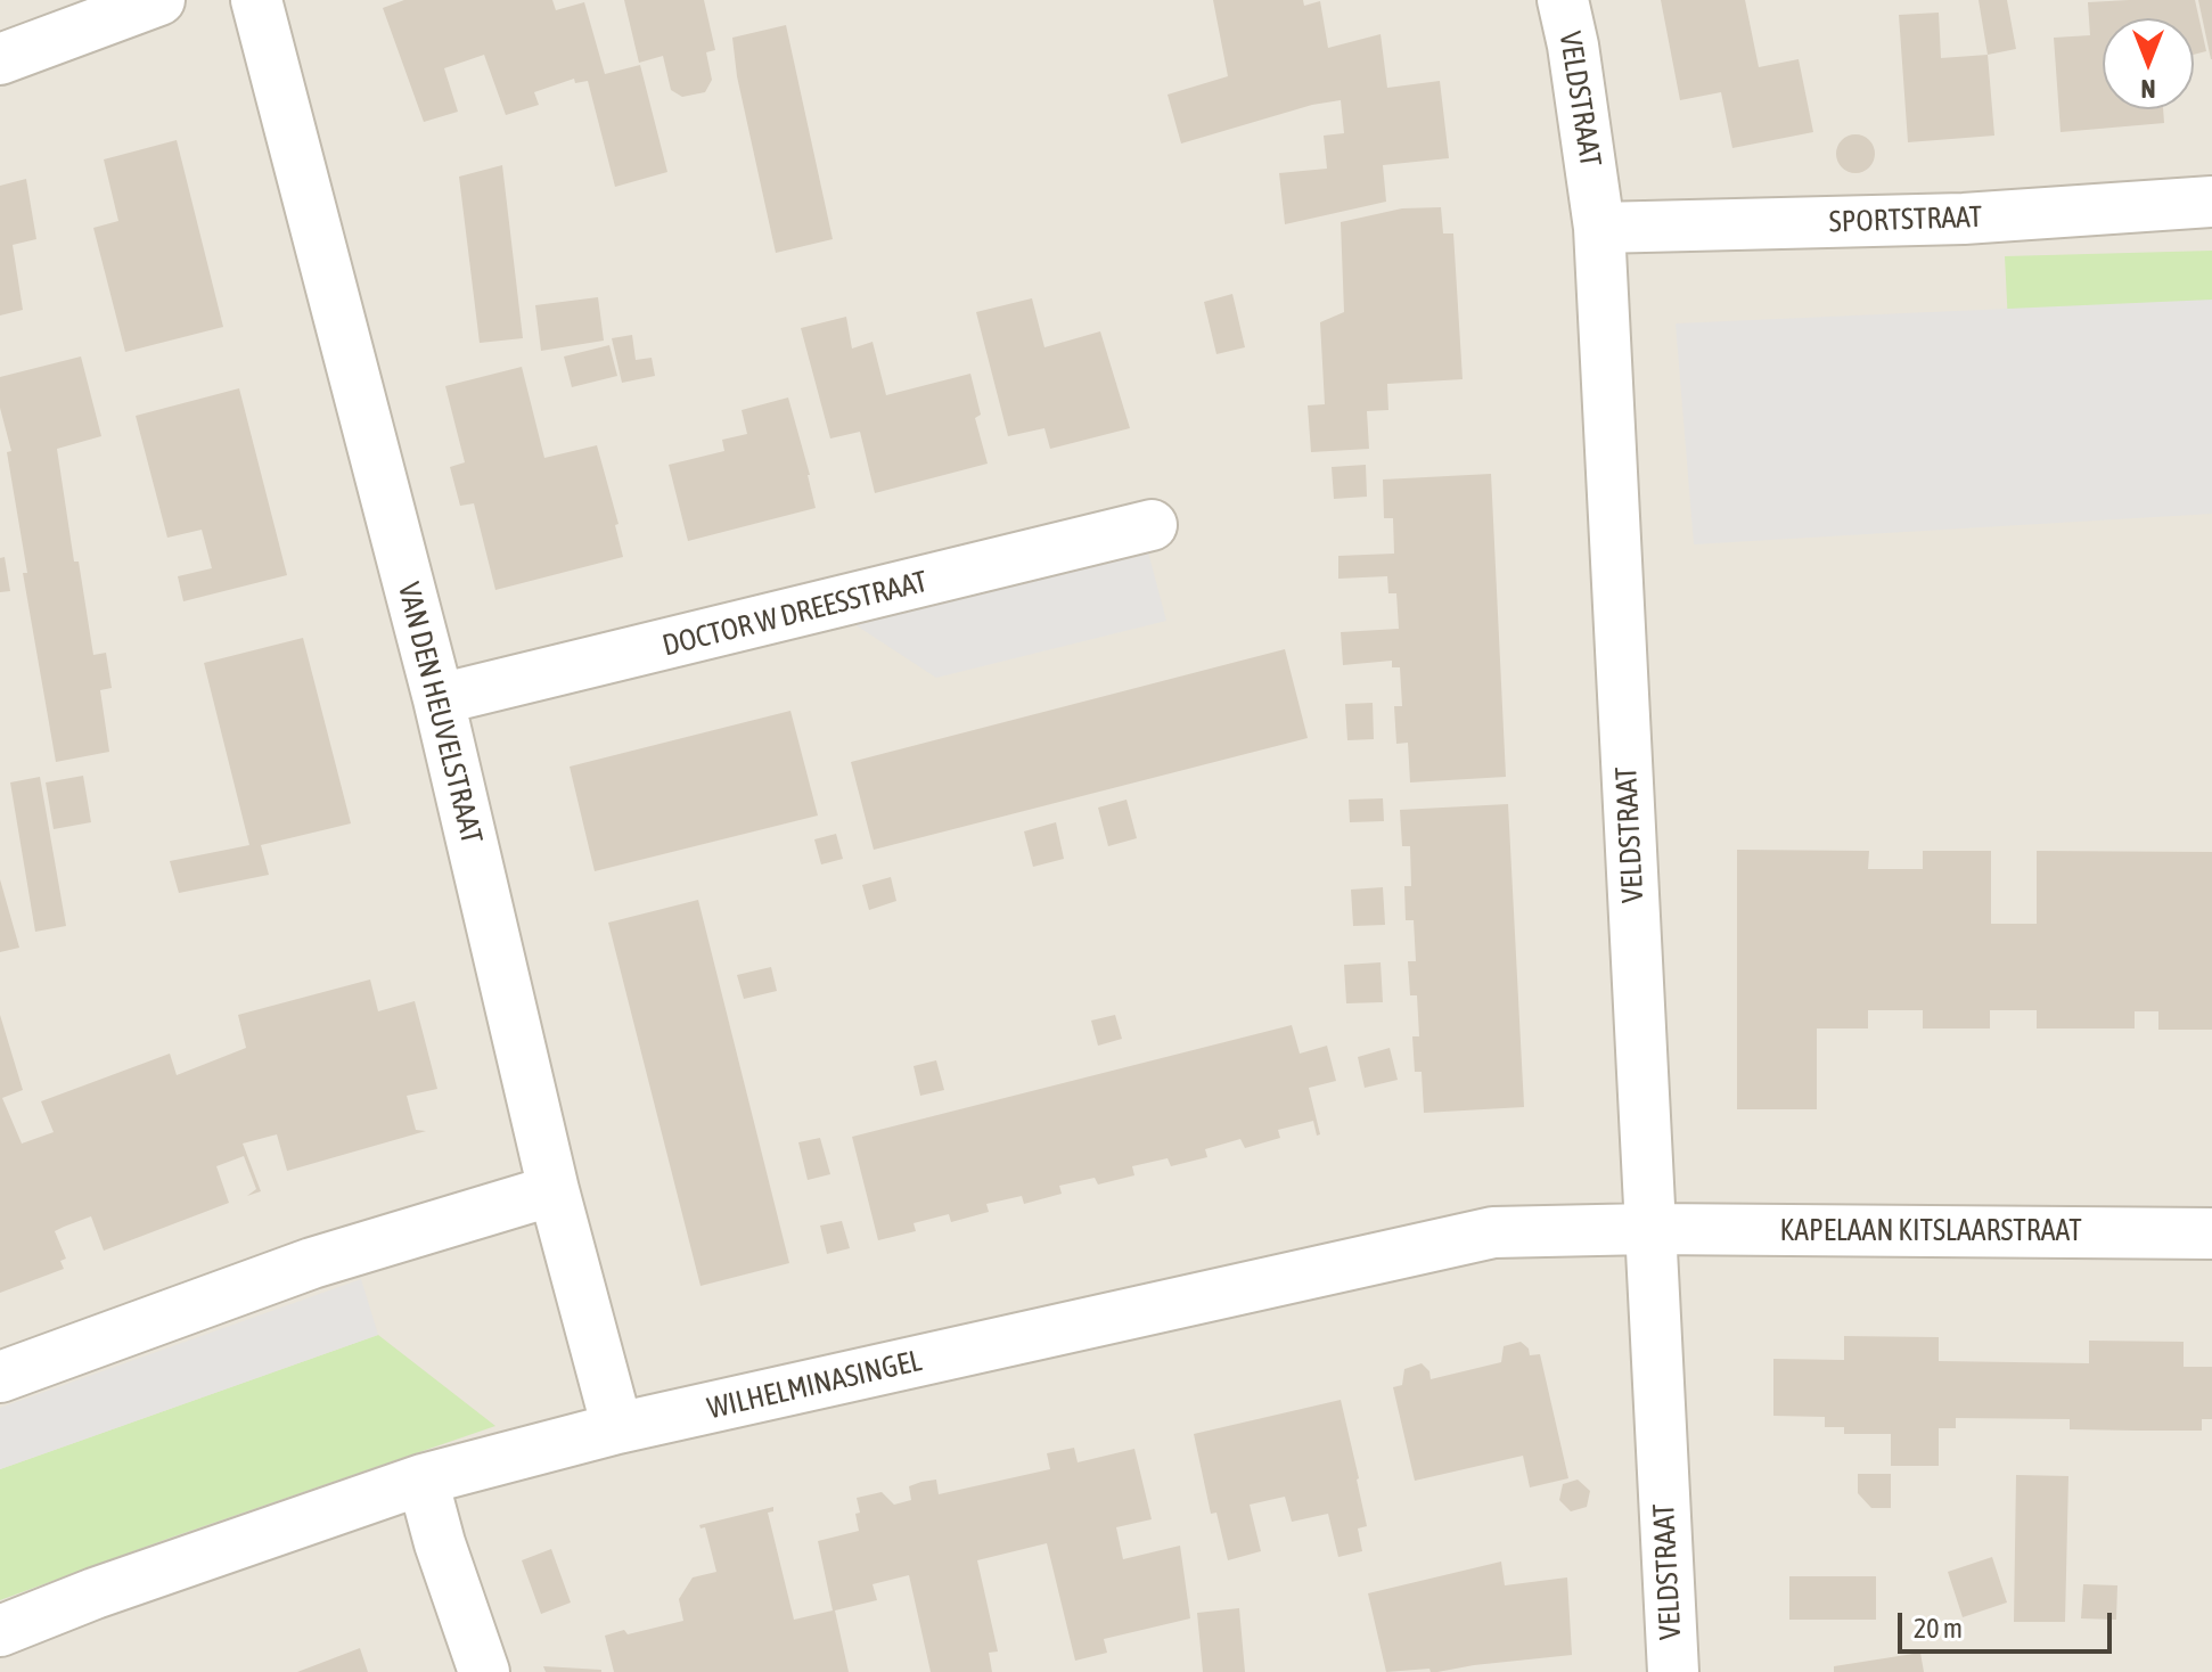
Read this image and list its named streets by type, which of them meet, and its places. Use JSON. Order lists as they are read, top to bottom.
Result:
{
  "streets": {
    "street": [
      "VELDSTRAAT",
      "SPORTSTRAAT",
      "DOCTOR W DREESSTRAAT",
      "VAN DEN HEUVELSTRAAT",
      "KAPELAAN KITSLAARSTRAAT",
      "WILHELMINASINGEL"
    ]
  },
  "crossings": [
    ["VELDSTRAAT", "SPORTSTRAAT"],
    ["VELDSTRAAT", "KAPELAAN KITSLAARSTRAAT"],
    ["VELDSTRAAT", "WILHELMINASINGEL"],
    ["DOCTOR W DREESSTRAAT", "VAN DEN HEUVELSTRAAT"],
    ["VAN DEN HEUVELSTRAAT", "WILHELMINASINGEL"],
    ["KAPELAAN KITSLAARSTRAAT", "WILHELMINASINGEL"]
  ],
  "scale_bar": "20 m",
  "north": "bottom"
}
